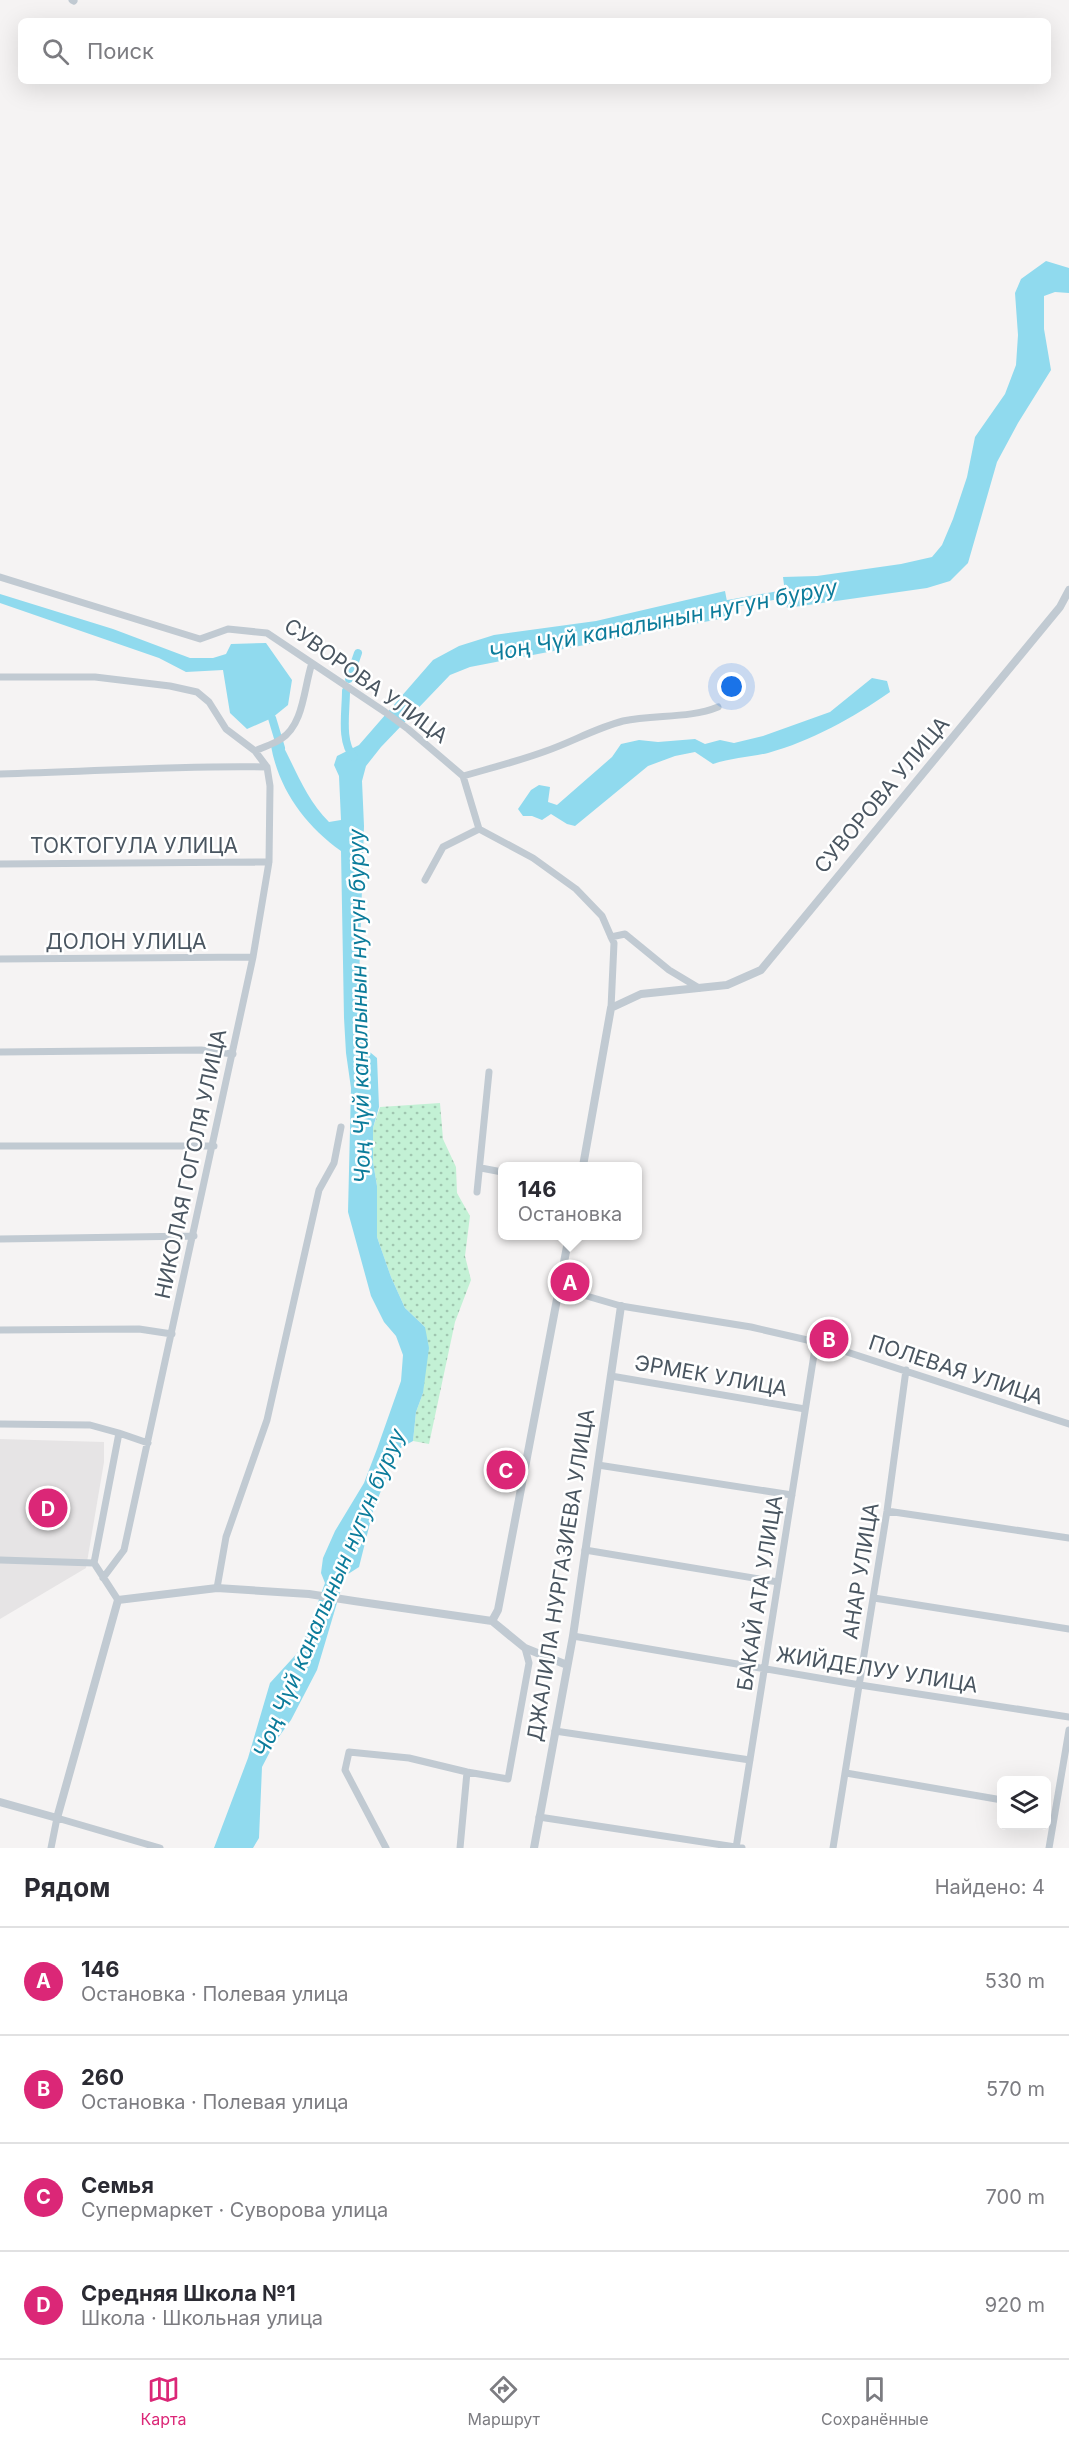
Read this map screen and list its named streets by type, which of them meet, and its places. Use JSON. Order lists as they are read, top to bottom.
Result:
{
  "streets": {
    "street": [
      "СУВОРОВА УЛИЦА",
      "ТОКТОГУЛА УЛИЦА",
      "ДОЛОН УЛИЦА",
      "НИКОЛАЯ ГОГОЛЯ УЛИЦА",
      "ПОЛЕВАЯ УЛИЦА",
      "ЭРМЕК УЛИЦА",
      "АНАР УЛИЦА",
      "ДЖАЛИЛА НУРГАЗИЕВА УЛИЦА",
      "БАКАЙ АТА УЛИЦА",
      "ЖИЙДЕЛУУ УЛИЦА"
    ]
  },
  "crossings": [
    ["ТОКТОГУЛА УЛИЦА", "НИКОЛАЯ ГОГОЛЯ УЛИЦА"],
    ["ДОЛОН УЛИЦА", "НИКОЛАЯ ГОГОЛЯ УЛИЦА"],
    ["ПОЛЕВАЯ УЛИЦА", "АНАР УЛИЦА"],
    ["ПОЛЕВАЯ УЛИЦА", "ДЖАЛИЛА НУРГАЗИЕВА УЛИЦА"],
    ["ПОЛЕВАЯ УЛИЦА", "БАКАЙ АТА УЛИЦА"],
    ["ЭРМЕК УЛИЦА", "ДЖАЛИЛА НУРГАЗИЕВА УЛИЦА"],
    ["ЭРМЕК УЛИЦА", "БАКАЙ АТА УЛИЦА"],
    ["АНАР УЛИЦА", "ЖИЙДЕЛУУ УЛИЦА"],
    ["ДЖАЛИЛА НУРГАЗИЕВА УЛИЦА", "ЖИЙДЕЛУУ УЛИЦА"],
    ["БАКАЙ АТА УЛИЦА", "ЖИЙДЕЛУУ УЛИЦА"]
  ],
  "water": ["Чоң Чүй каналынын нугун буруу"],
  "page": {
    "search": "Поиск",
    "popup": ["146", "Остановка"],
    "pins": [
      "A",
      "B",
      "C",
      "D"
    ],
    "heading": ["Рядом", "Найдено: 4"],
    "list": [
      {
        "mark": "A",
        "name": "146",
        "note": "Остановка · Полевая улица",
        "value": "530 m"
      },
      {
        "mark": "B",
        "name": "260",
        "note": "Остановка · Полевая улица",
        "value": "570 m"
      },
      {
        "mark": "C",
        "name": "Семья",
        "note": "Супермаркет · Суворова улица",
        "value": "700 m"
      },
      {
        "mark": "D",
        "name": "Средняя Школа №1",
        "note": "Школа · Школьная улица",
        "value": "920 m"
      }
    ],
    "nav": ["Карта", "Маршрут", "Сохранённые"]
  }
}
